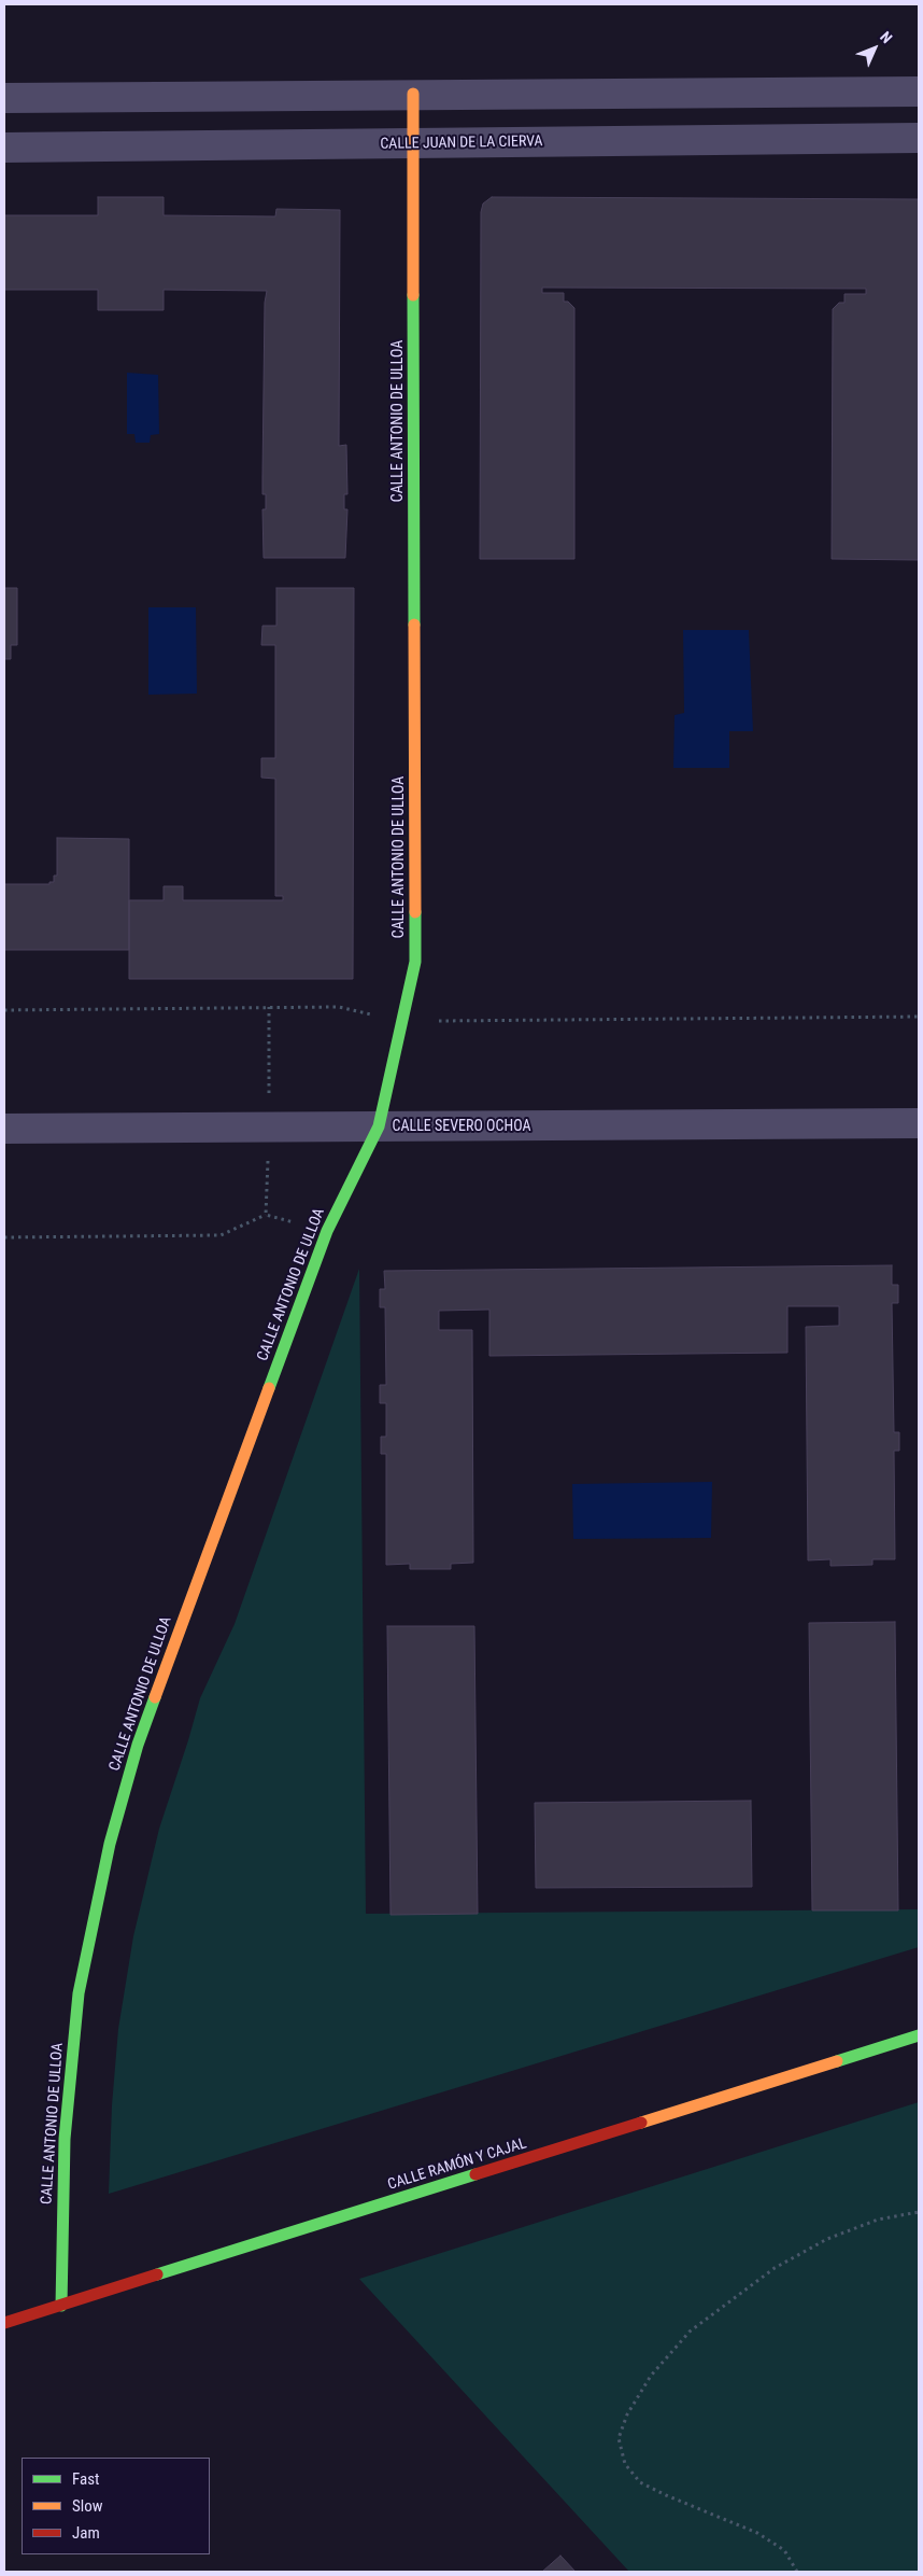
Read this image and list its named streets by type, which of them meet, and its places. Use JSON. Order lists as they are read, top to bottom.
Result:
{
  "streets": {
    "street": [
      "CALLE JUAN DE LA CIERVA",
      "CALLE ANTONIO DE ULLOA",
      "CALLE SEVERO OCHOA",
      "CALLE RAMÓN Y CAJAL"
    ]
  },
  "crossings": [
    ["CALLE JUAN DE LA CIERVA", "CALLE ANTONIO DE ULLOA"],
    ["CALLE ANTONIO DE ULLOA", "CALLE SEVERO OCHOA"],
    ["CALLE ANTONIO DE ULLOA", "CALLE RAMÓN Y CAJAL"]
  ],
  "legend": ["Fast", "Slow", "Jam"],
  "north": "top right"
}
